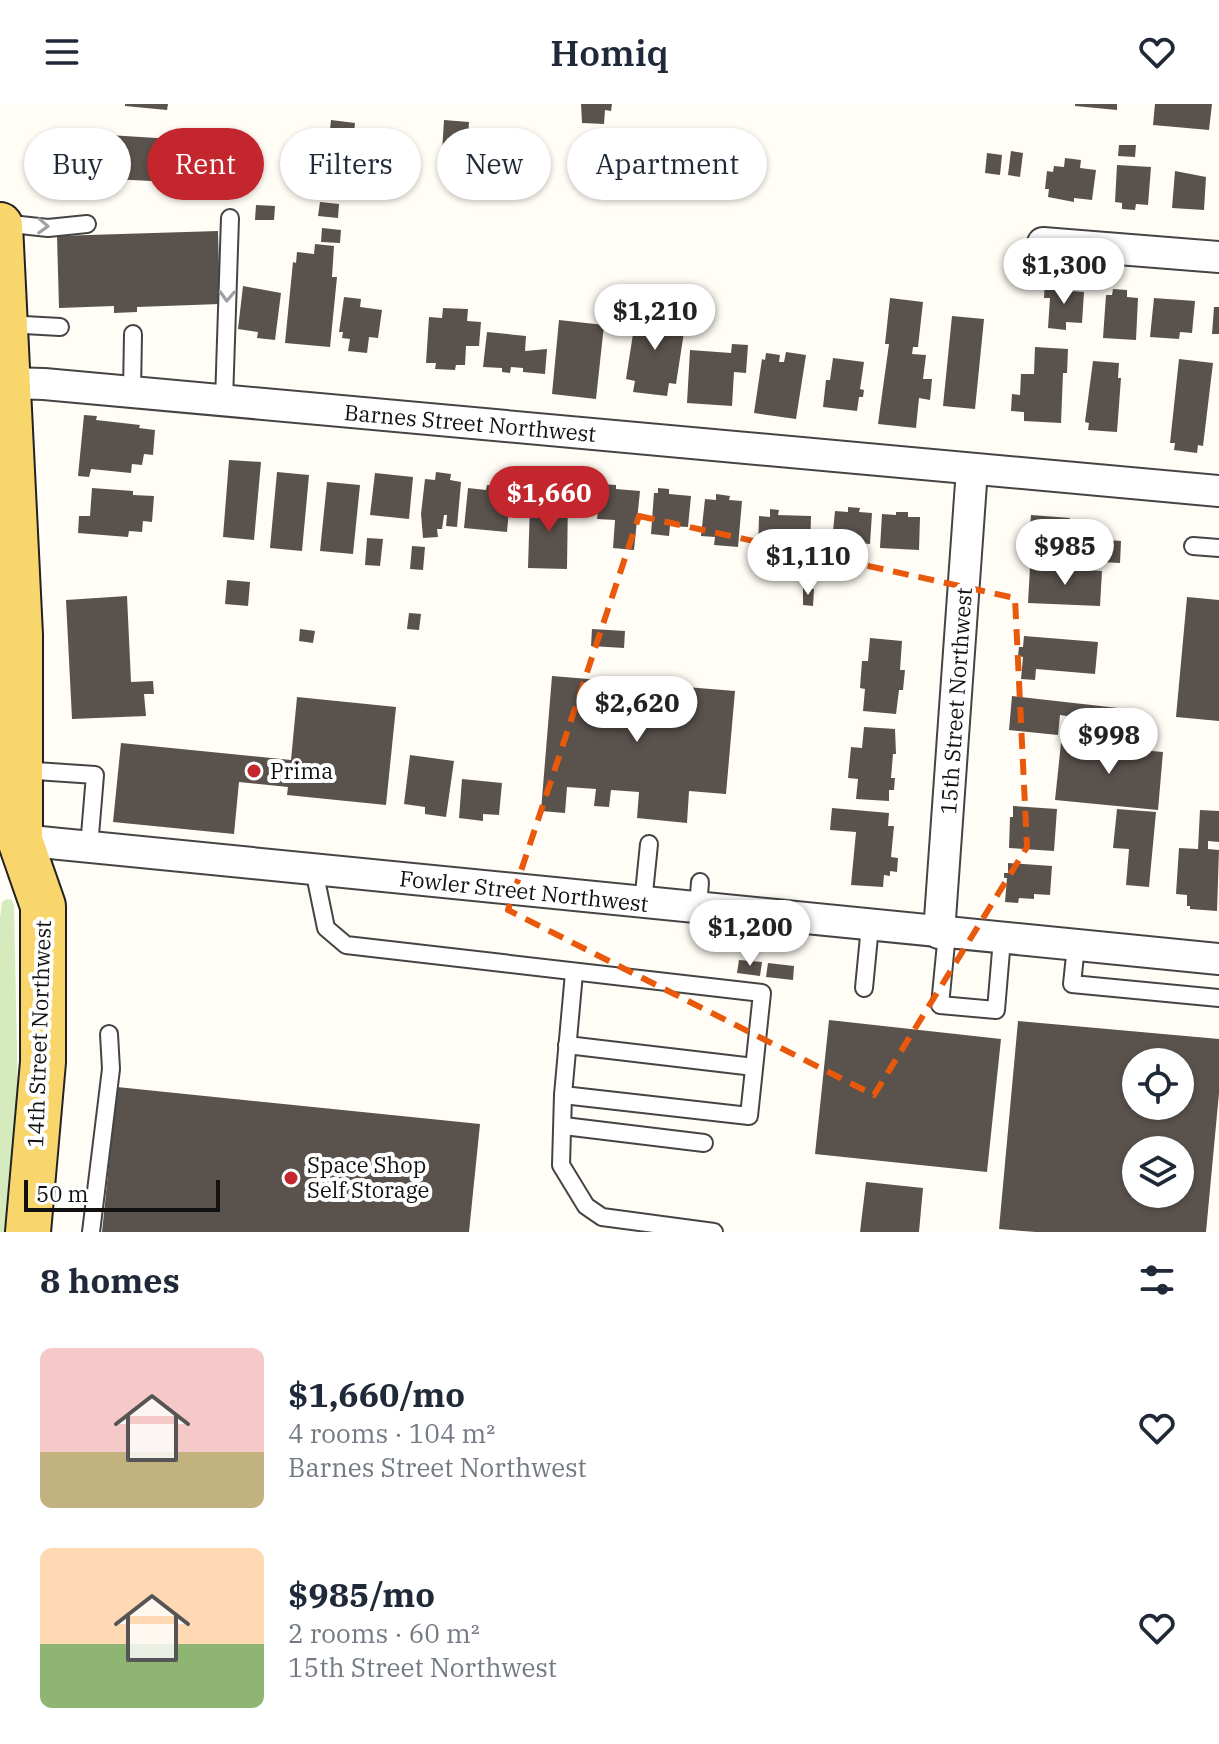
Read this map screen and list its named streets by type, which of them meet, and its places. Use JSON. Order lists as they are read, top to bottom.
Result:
{
  "streets": {
    "main road": ["14th Street Northwest"],
    "street": ["Barnes Street Northwest", "15th Street Northwest", "Fowler Street Northwest"]
  },
  "crossings": [
    ["Barnes Street Northwest", "15th Street Northwest"],
    ["Barnes Street Northwest", "14th Street Northwest"],
    ["15th Street Northwest", "Fowler Street Northwest"],
    ["Fowler Street Northwest", "14th Street Northwest"]
  ],
  "places": ["Prima", "Space Shop Self Storage"],
  "scale_bar": "50 m",
  "page": {
    "header": "Homiq",
    "chip": [
      "Buy",
      "Rent",
      "Filters",
      "New",
      "Apartment"
    ],
    "price": [
      "$1,300",
      "$1,210",
      "$1,660",
      "$985",
      "$1,110",
      "$2,620",
      "$998",
      "$1,200"
    ],
    "scale": "50 m",
    "heading": "8 homes",
    "list": [
      {
        "name": "$1,660/mo",
        "note": "4 rooms · 104 m² · Barnes Street Northwest"
      },
      {
        "name": "$985/mo",
        "note": "2 rooms · 60 m² · 15th Street Northwest"
      }
    ]
  }
}
